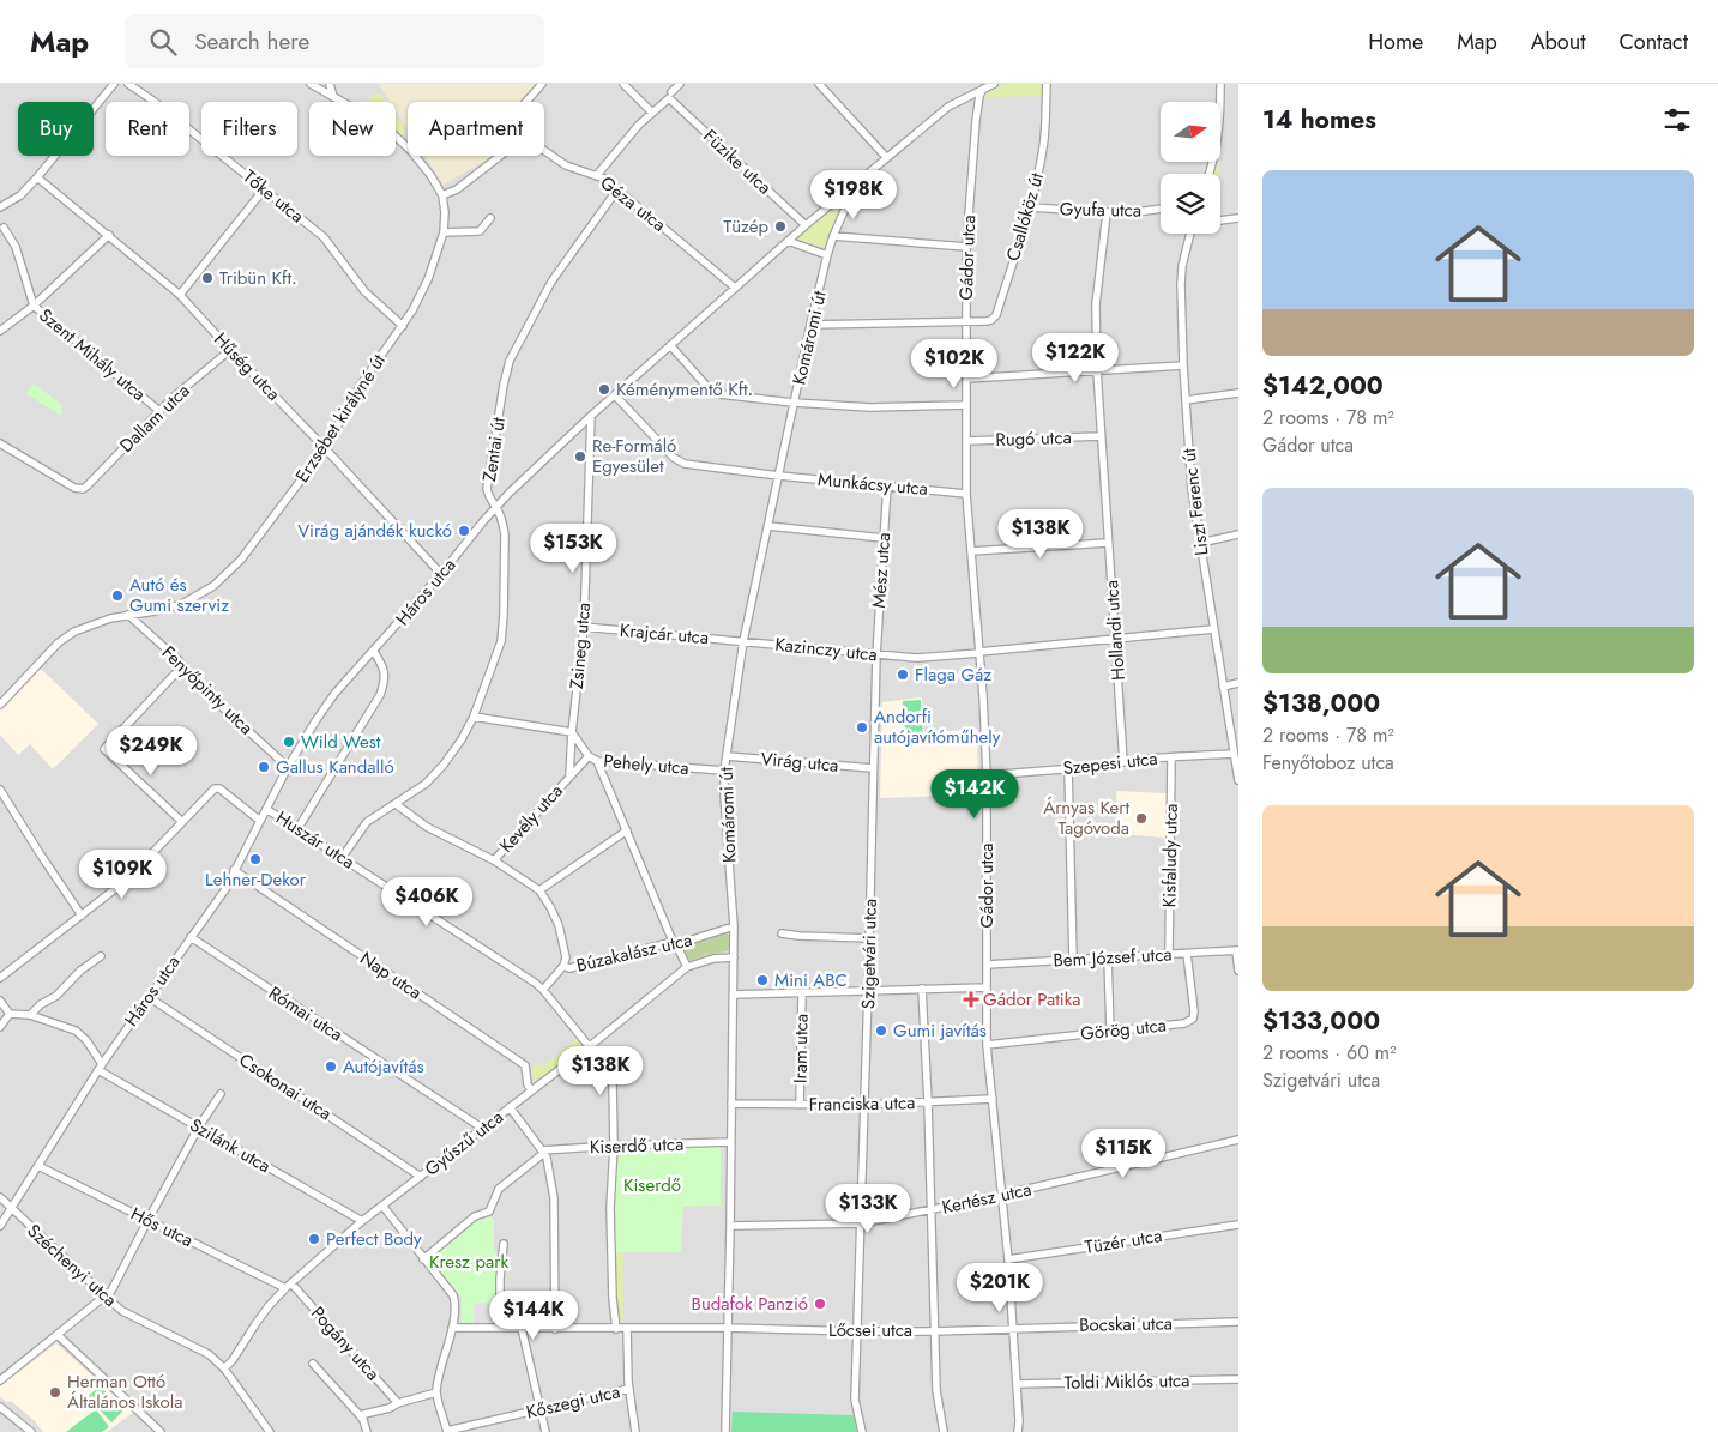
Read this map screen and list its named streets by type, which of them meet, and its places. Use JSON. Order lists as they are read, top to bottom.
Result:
{
  "streets": {
    "street": [
      "Füzike utca",
      "Tőke utca",
      "Géza utca",
      "Gyufa utca",
      "Csallóköz út",
      "Gádor utca",
      "Komáromi út",
      "Szent Mihály utca",
      "Hűség utca",
      "Dallam utca",
      "Erzsébet királyné út",
      "Rugó utca",
      "Zentai út",
      "Munkácsy utca",
      "Liszt Ferenc út",
      "Mész utca",
      "Háros utca",
      "Hollandi utca",
      "Krajcár utca",
      "Zsineg utca",
      "Kazinczy utca",
      "Fenyőpinty utca",
      "Virág utca",
      "Szepesi utca",
      "Pehely utca",
      "Kevély utca",
      "Huszár utca",
      "Kisfaludy utca",
      "Búzakalász utca",
      "Szigetvári utca",
      "Bem József utca",
      "Nap utca",
      "Római utca",
      "Görög utca",
      "Iram utca",
      "Csokonai utca",
      "Franciska utca",
      "Gyűszű utca",
      "Szilánk utca",
      "Kiserdő utca",
      "Kertész utca",
      "Hős utca",
      "Tüzér utca",
      "Széchenyi utca",
      "Bocskai utca",
      "Lőcsei utca",
      "Pogány utca",
      "Toldi Miklós utca",
      "Kőszegi utca"
    ]
  },
  "crossings": [
    ["Füzike utca", "Háros utca"],
    ["Tőke utca", "Erzsébet királyné út"],
    ["Géza utca", "Zentai út"],
    ["Géza utca", "Háros utca"],
    ["Gyufa utca", "Csallóköz út"],
    ["Gyufa utca", "Hollandi utca"],
    ["Csallóköz út", "Gádor utca"],
    ["Gádor utca", "Rugó utca"],
    ["Gádor utca", "Munkácsy utca"],
    ["Gádor utca", "Háros utca"],
    ["Gádor utca", "Kazinczy utca"],
    ["Gádor utca", "Szepesi utca"],
    ["Gádor utca", "Bem József utca"],
    ["Gádor utca", "Görög utca"],
    ["Gádor utca", "Franciska utca"],
    ["Gádor utca", "Kertész utca"],
    ["Gádor utca", "Tüzér utca"],
    ["Gádor utca", "Bocskai utca"],
    ["Gádor utca", "Lőcsei utca"],
    ["Gádor utca", "Toldi Miklós utca"],
    ["Komáromi út", "Munkácsy utca"],
    ["Komáromi út", "Háros utca"],
    ["Komáromi út", "Krajcár utca"],
    ["Komáromi út", "Kazinczy utca"],
    ["Komáromi út", "Virág utca"],
    ["Komáromi út", "Pehely utca"],
    ["Komáromi út", "Búzakalász utca"],
    ["Komáromi út", "Franciska utca"],
    ["Komáromi út", "Gyűszű utca"],
    ["Komáromi út", "Kiserdő utca"],
    ["Komáromi út", "Kertész utca"],
    ["Komáromi út", "Lőcsei utca"],
    ["Szent Mihály utca", "Dallam utca"],
    ["Hűség utca", "Dallam utca"],
    ["Hűség utca", "Erzsébet királyné út"],
    ["Hűség utca", "Háros utca"],
    ["Erzsébet királyné út", "Fenyőpinty utca"],
    ["Rugó utca", "Hollandi utca"],
    ["Zentai út", "Háros utca"],
    ["Zentai út", "Huszár utca"],
    ["Munkácsy utca", "Mész utca"],
    ["Munkácsy utca", "Háros utca"],
    ["Liszt Ferenc út", "Kazinczy utca"],
    ["Liszt Ferenc út", "Szepesi utca"],
    ["Mész utca", "Kazinczy utca"],
    ["Mész utca", "Szigetvári utca"],
    ["Háros utca", "Zsineg utca"],
    ["Háros utca", "Fenyőpinty utca"],
    ["Háros utca", "Huszár utca"],
    ["Háros utca", "Nap utca"],
    ["Háros utca", "Római utca"],
    ["Háros utca", "Csokonai utca"],
    ["Háros utca", "Szilánk utca"],
    ["Háros utca", "Hős utca"],
    ["Háros utca", "Széchenyi utca"],
    ["Hollandi utca", "Kazinczy utca"],
    ["Hollandi utca", "Szepesi utca"],
    ["Krajcár utca", "Zsineg utca"],
    ["Krajcár utca", "Kazinczy utca"],
    ["Zsineg utca", "Pehely utca"],
    ["Zsineg utca", "Kevély utca"],
    ["Kazinczy utca", "Szigetvári utca"],
    ["Virág utca", "Szigetvári utca"],
    ["Szepesi utca", "Kisfaludy utca"],
    ["Pehely utca", "Kevély utca"],
    ["Huszár utca", "Búzakalász utca"],
    ["Huszár utca", "Gyűszű utca"],
    ["Huszár utca", "Kiserdő utca"],
    ["Huszár utca", "Lőcsei utca"],
    ["Kisfaludy utca", "Bem József utca"],
    ["Szigetvári utca", "Franciska utca"],
    ["Szigetvári utca", "Kertész utca"],
    ["Szigetvári utca", "Lőcsei utca"],
    ["Bem József utca", "Görög utca"],
    ["Nap utca", "Gyűszű utca"],
    ["Római utca", "Gyűszű utca"],
    ["Iram utca", "Franciska utca"],
    ["Csokonai utca", "Gyűszű utca"],
    ["Gyűszű utca", "Szilánk utca"],
    ["Gyűszű utca", "Hős utca"],
    ["Gyűszű utca", "Széchenyi utca"],
    ["Gyűszű utca", "Pogány utca"],
    ["Hős utca", "Pogány utca"],
    ["Bocskai utca", "Lőcsei utca"]
  ],
  "parks": ["Kiserdő", "Kresz park"],
  "places": {
    "other": [
      "Tüzép",
      "Tribün Kft.",
      "Kéménymentő Kft.",
      "Re-Formáló Egyesület",
      "Virág ajándék kuckó",
      "Autó és Gumi szerviz",
      "Flaga Gáz",
      "Andorfi autójavítóműhely",
      "Wild West",
      "Gallus Kandalló",
      "Árnyas Kert Tagóvoda",
      "Lehner-Dekor",
      "Mini ABC",
      "Gumi javítás",
      "Autójavítás",
      "Perfect Body",
      "Budafok Panzió",
      "Herman Ottó Általános Iskola"
    ],
    "health": ["Gádor Patika"]
  },
  "north": "right",
  "page": {
    "header": "Map",
    "search": "Search here",
    "nav": [
      "Home",
      "Map",
      "About",
      "Contact"
    ],
    "heading": "14 homes",
    "chip": [
      "Buy",
      "Rent",
      "Filters",
      "New",
      "Apartment"
    ],
    "list": [
      {
        "name": "$142,000",
        "note": "2 rooms · 78 m² · Gádor utca"
      },
      {
        "name": "$138,000",
        "note": "2 rooms · 78 m² · Fenyőtoboz utca"
      },
      {
        "name": "$133,000",
        "note": "2 rooms · 60 m² · Szigetvári utca"
      }
    ],
    "price": [
      "$198K",
      "$122K",
      "$102K",
      "$138K",
      "$153K",
      "$249K",
      "$142K",
      "$109K",
      "$406K",
      "$138K",
      "$115K",
      "$133K",
      "$201K",
      "$144K"
    ]
  }
}
